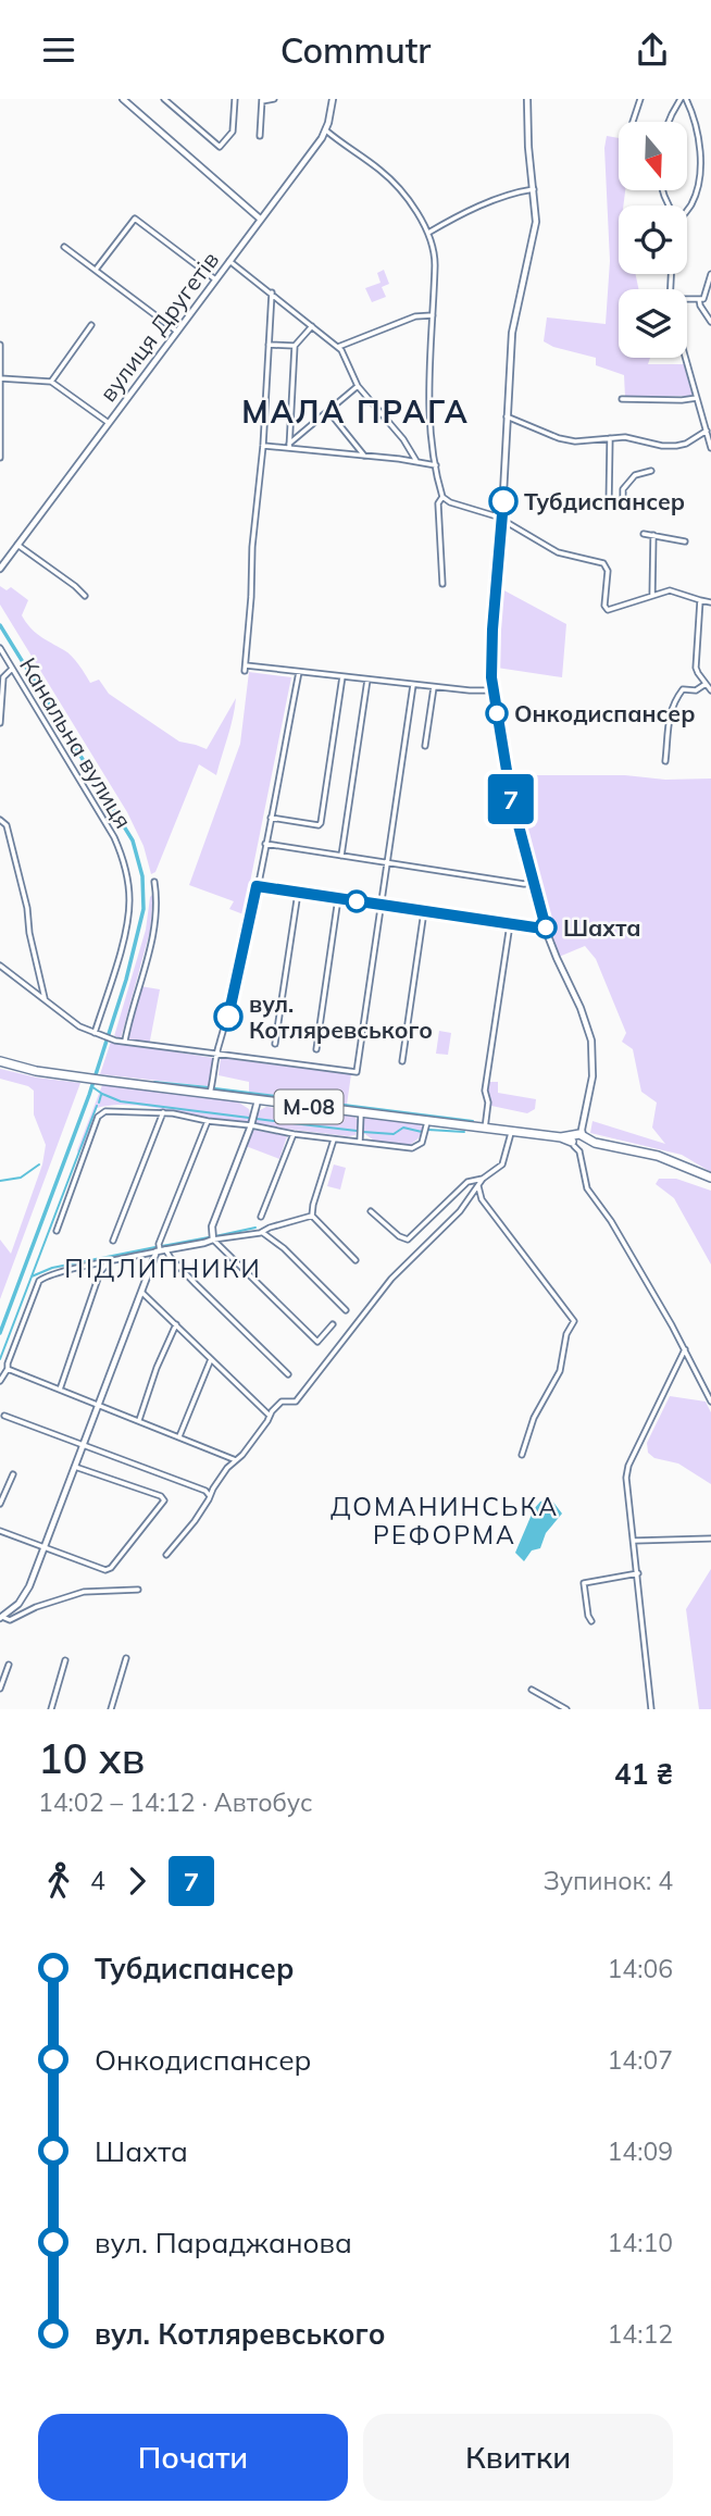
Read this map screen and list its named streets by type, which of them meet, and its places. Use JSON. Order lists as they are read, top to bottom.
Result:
{
  "streets": {
    "highway": ["М-08"],
    "street": ["вулиця Другетів", "Канальна вулиця"]
  },
  "districts": ["МАЛА ПРАГА", "ПІДЛИПНИКИ", "ДОМАНИНСЬКА РЕФОРМА"],
  "places": [
    "Тубдиспансер",
    "Онкодиспансер",
    "Шахта",
    "вул. Котляревського"
  ],
  "lines": ["bus line 7"],
  "north": "bottom",
  "page": {
    "header": "Commutr",
    "on_map": "7",
    "heading": ["10 хв", "14:02 – 14:12 · Автобус", "41 ₴"],
    "legs": ["4", "7", "Зупинок: 4"],
    "list": [
      {
        "name": "Тубдиспансер",
        "value": "14:06"
      },
      {
        "name": "Онкодиспансер",
        "value": "14:07"
      },
      {
        "name": "Шахта",
        "value": "14:09"
      },
      {
        "name": "вул. Параджанова",
        "value": "14:10"
      },
      {
        "name": "вул. Котляревського",
        "value": "14:12"
      }
    ],
    "buttons": ["Почати", "Квитки"]
  }
}
